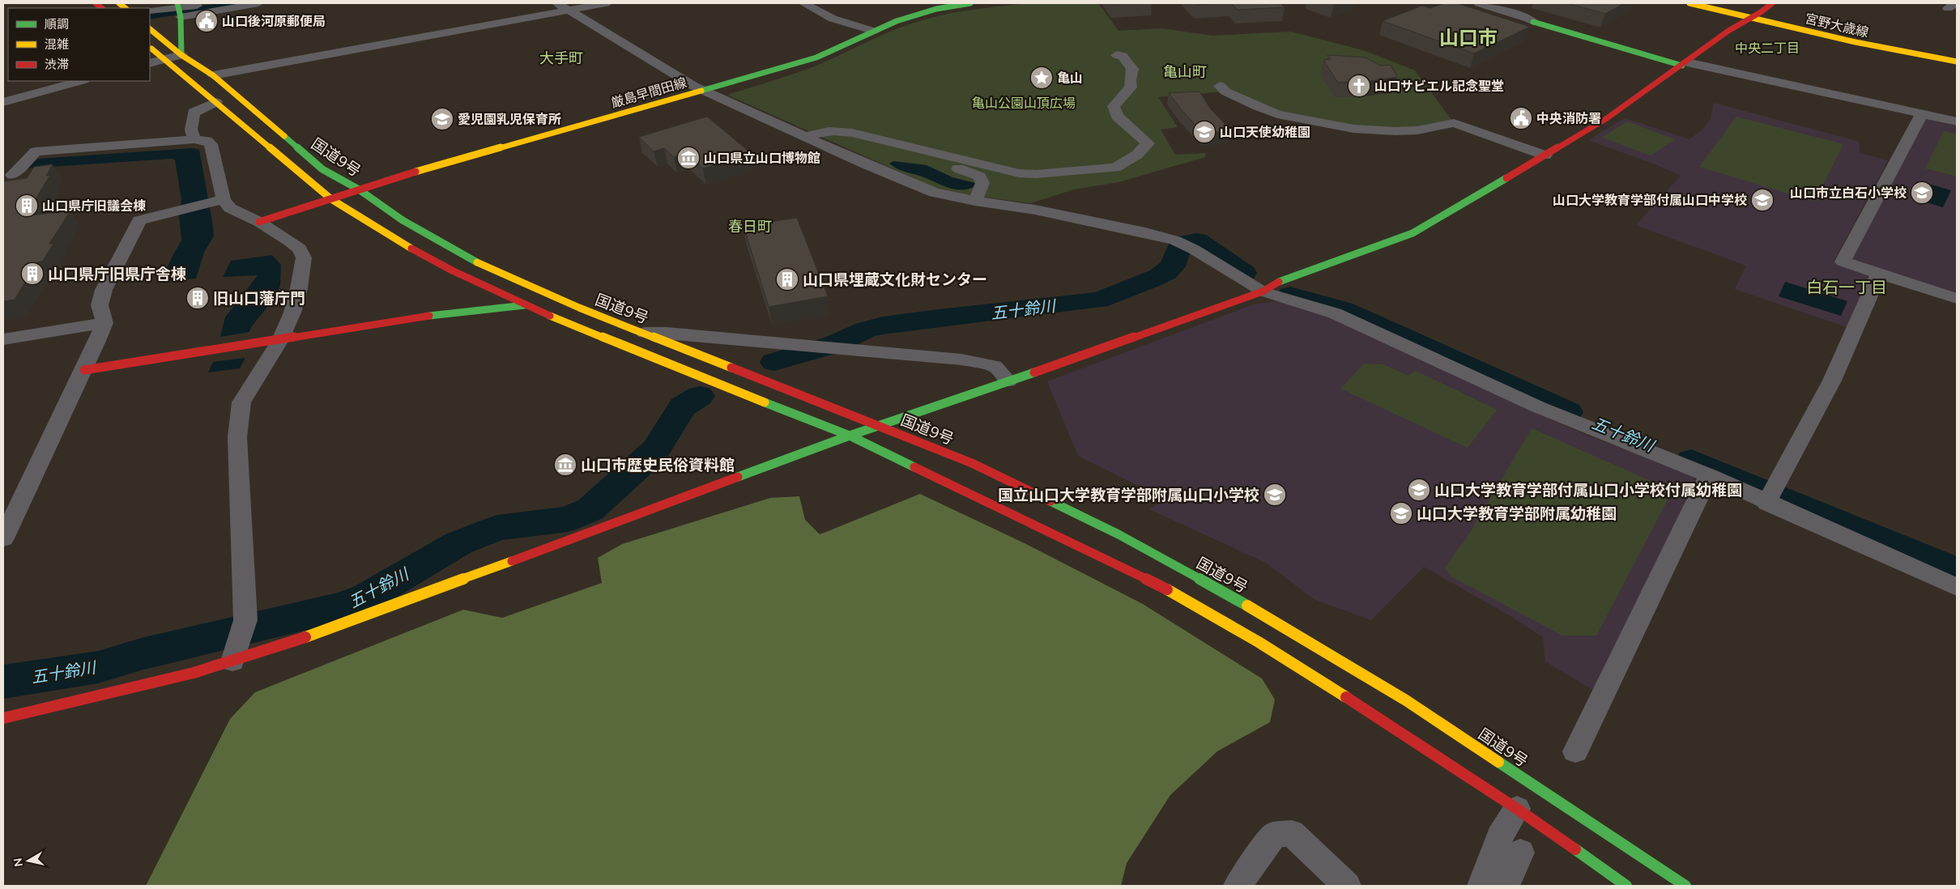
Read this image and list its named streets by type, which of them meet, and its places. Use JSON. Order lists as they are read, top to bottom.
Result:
{
  "streets": {
    "main road": ["宮野大歳線", "厳島早間田線", "国道9号"]
  },
  "crossings": [
    ["厳島早間田線", "国道9号"]
  ],
  "districts": [
    "山口市",
    "中央二丁目",
    "大手町",
    "亀山町",
    "春日町",
    "白石一丁目"
  ],
  "water": ["五十鈴川"],
  "parks": ["亀山公園山頂広場"],
  "places": {
    "public building": ["山口後河原郵便局", "中央消防署"],
    "place": ["亀山"],
    "church": ["山口サビエル記念聖堂"],
    "school or university": [
      "愛児園乳児保育所",
      "山口天使幼稚園",
      "山口市立白石小学校",
      "山口大学教育学部付属山口中学校",
      "山口大学教育学部付属山口小学校付属幼稚園",
      "国立山口大学教育学部附属山口小学校",
      "山口大学教育学部附属幼稚園"
    ],
    "museum": ["山口県立山口博物館", "山口市歴史民俗資料館"],
    "building": [
      "山口県庁旧議会棟",
      "山口県庁旧県庁舎棟",
      "山口県埋蔵文化財センター",
      "旧山口藩庁門"
    ]
  },
  "legend": ["順調", "混雑", "渋滞"],
  "north": "left"
}
